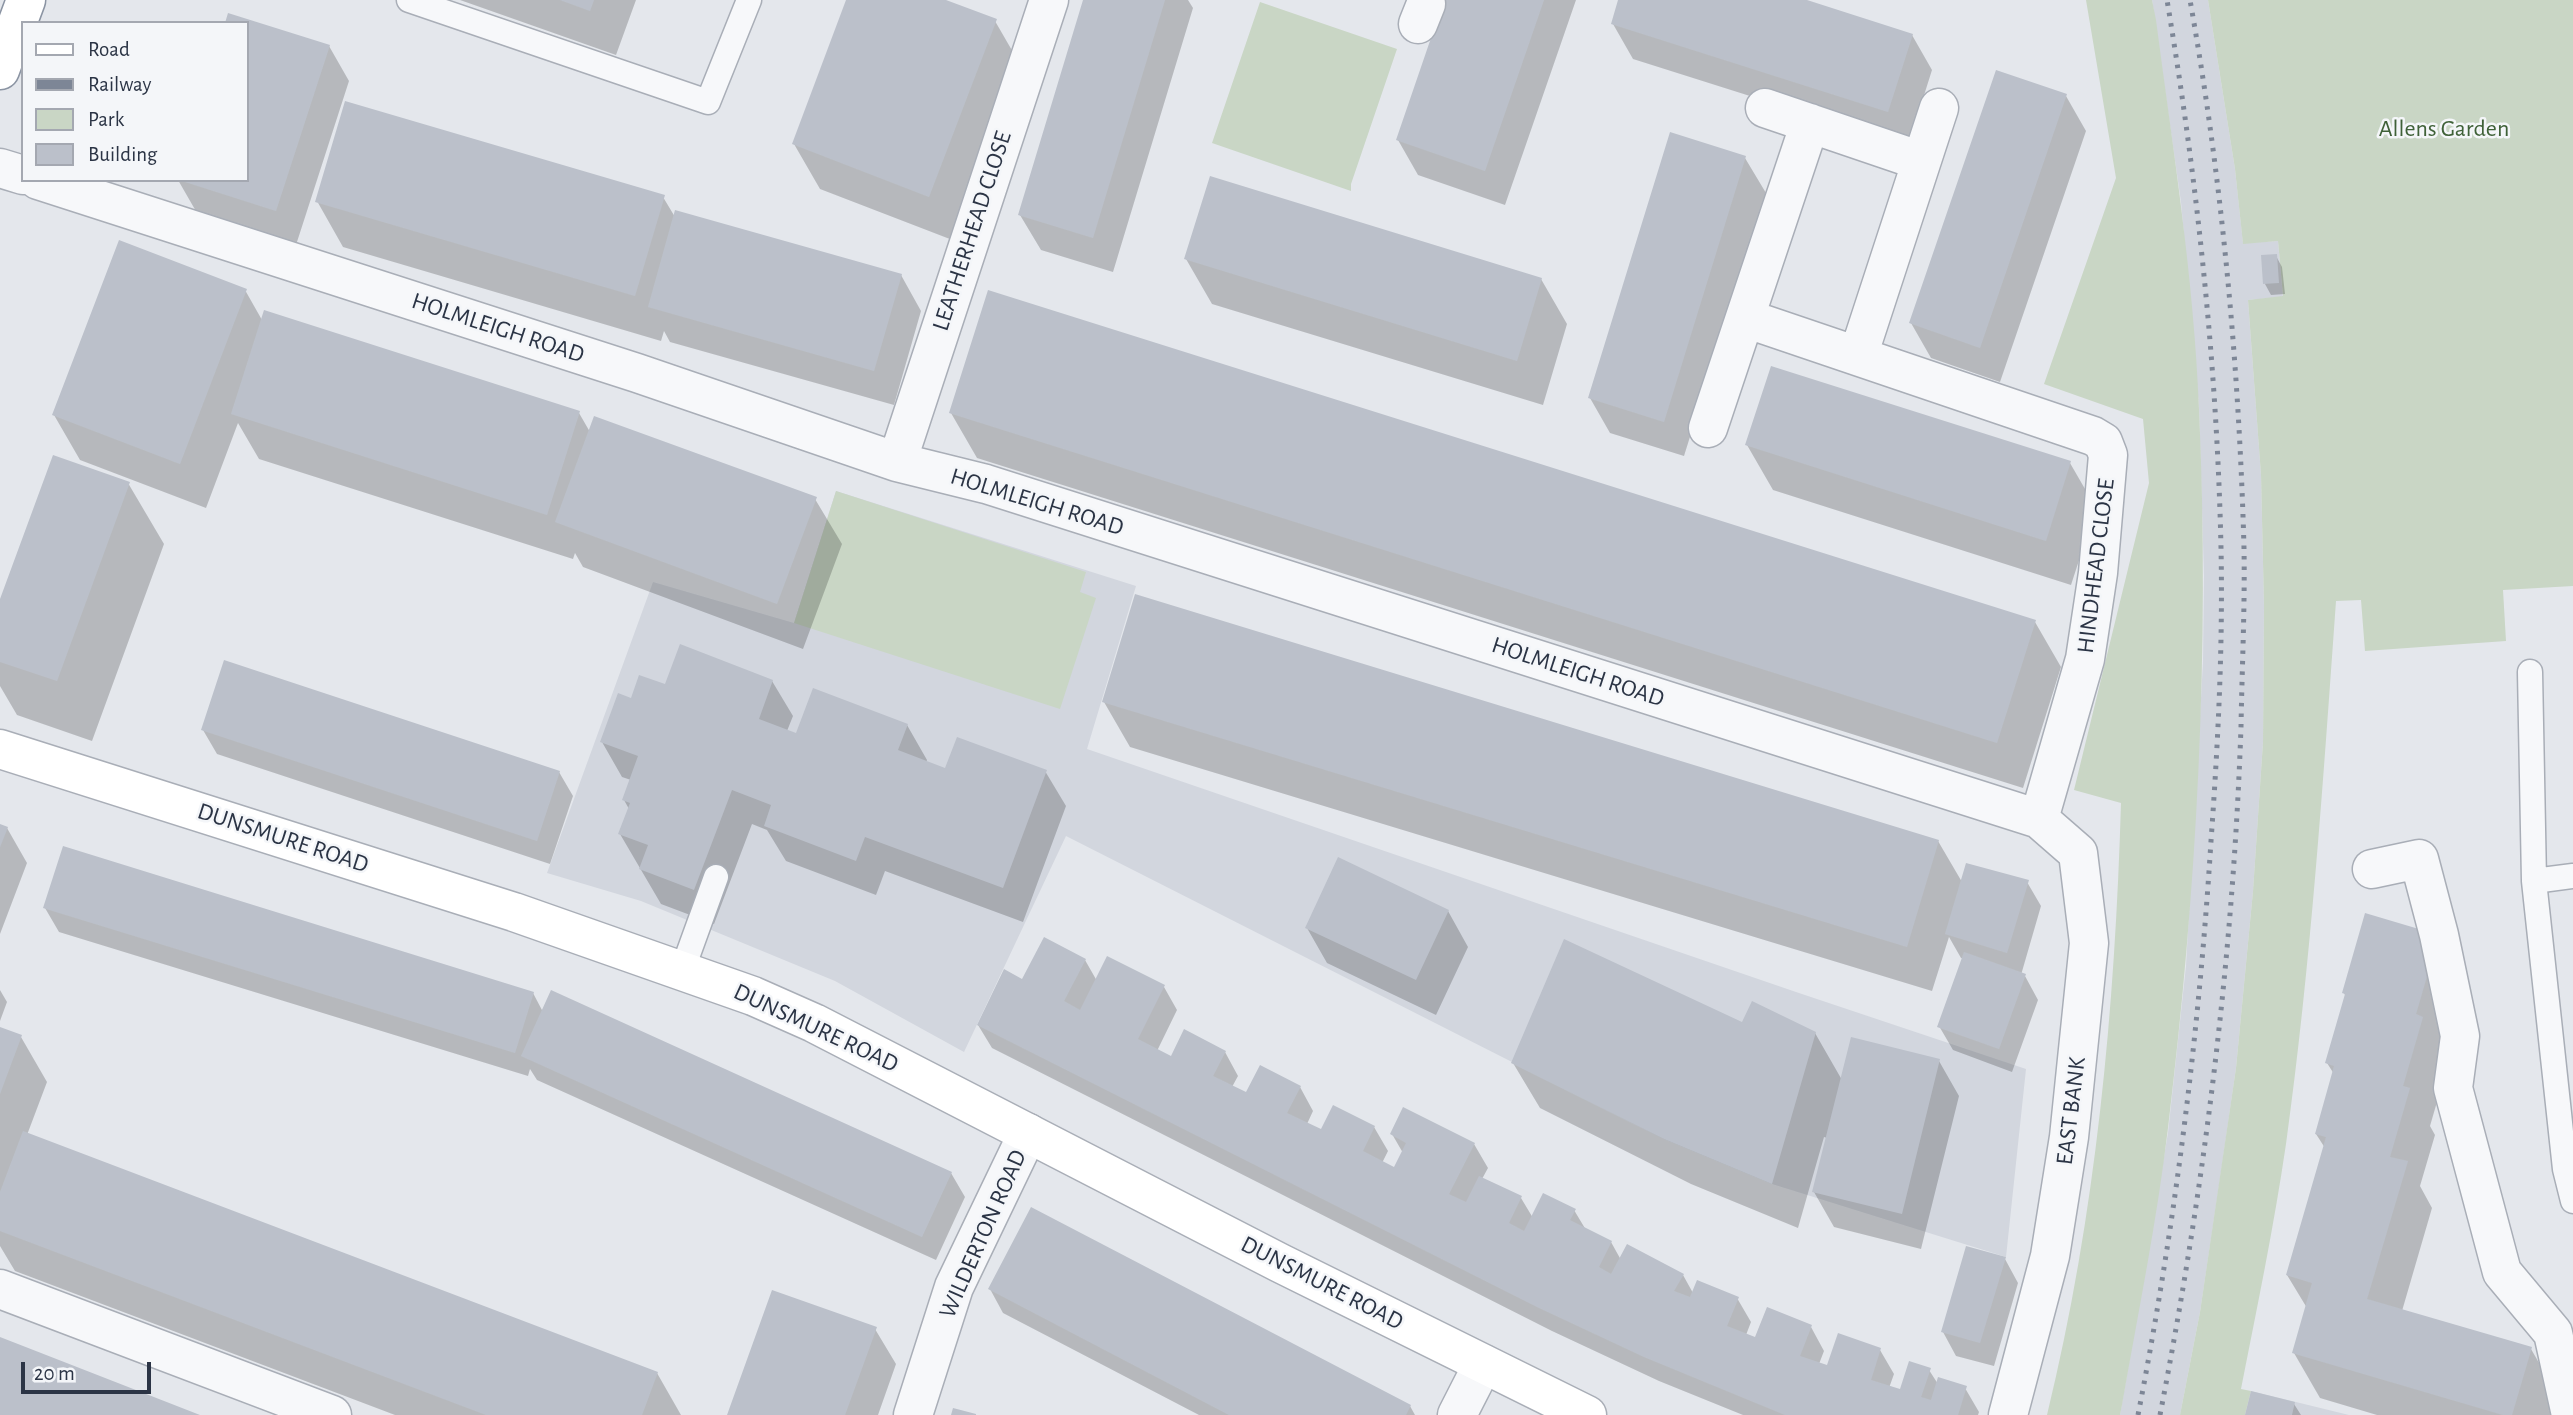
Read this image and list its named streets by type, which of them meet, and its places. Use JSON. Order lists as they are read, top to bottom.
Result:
{
  "streets": {
    "main road": ["DUNSMURE ROAD"],
    "street": [
      "LEATHERHEAD CLOSE",
      "HOLMLEIGH ROAD",
      "HINDHEAD CLOSE",
      "EAST BANK",
      "WILDERTON ROAD"
    ]
  },
  "crossings": [
    ["LEATHERHEAD CLOSE", "HOLMLEIGH ROAD"],
    ["HOLMLEIGH ROAD", "HINDHEAD CLOSE"],
    ["HOLMLEIGH ROAD", "EAST BANK"],
    ["HINDHEAD CLOSE", "EAST BANK"],
    ["DUNSMURE ROAD", "WILDERTON ROAD"]
  ],
  "parks": ["Allens Garden"],
  "legend": [
    "Road",
    "Railway",
    "Park",
    "Building"
  ],
  "scale_bar": "20 m"
}
